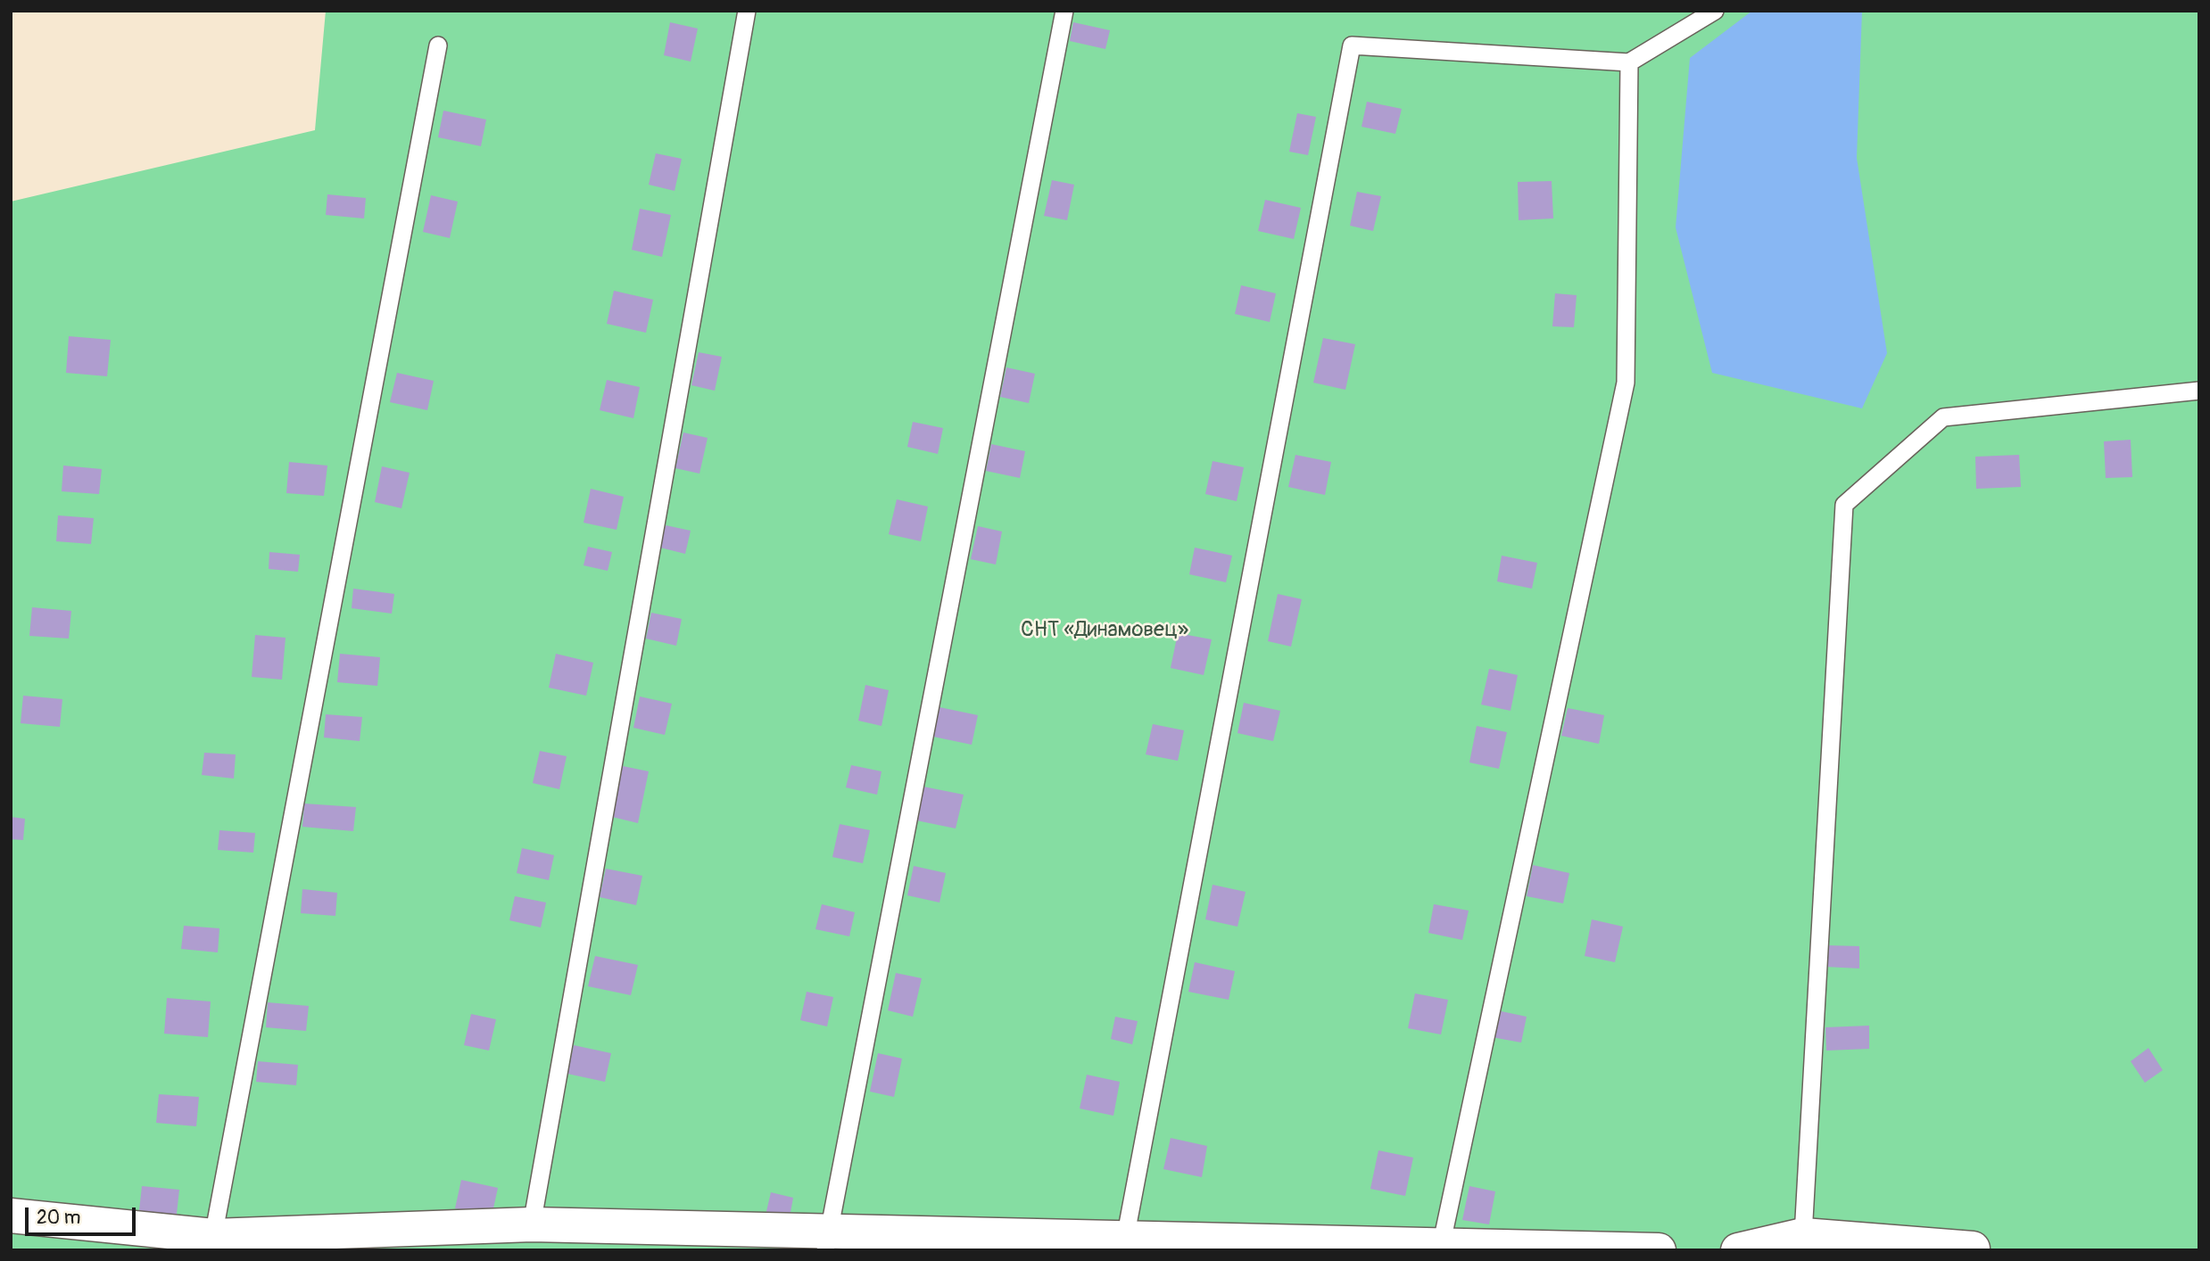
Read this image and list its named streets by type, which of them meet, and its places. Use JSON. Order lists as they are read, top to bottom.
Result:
{
  "parks": ["СНТ «Динамовец»"],
  "scale_bar": "20 m"
}
